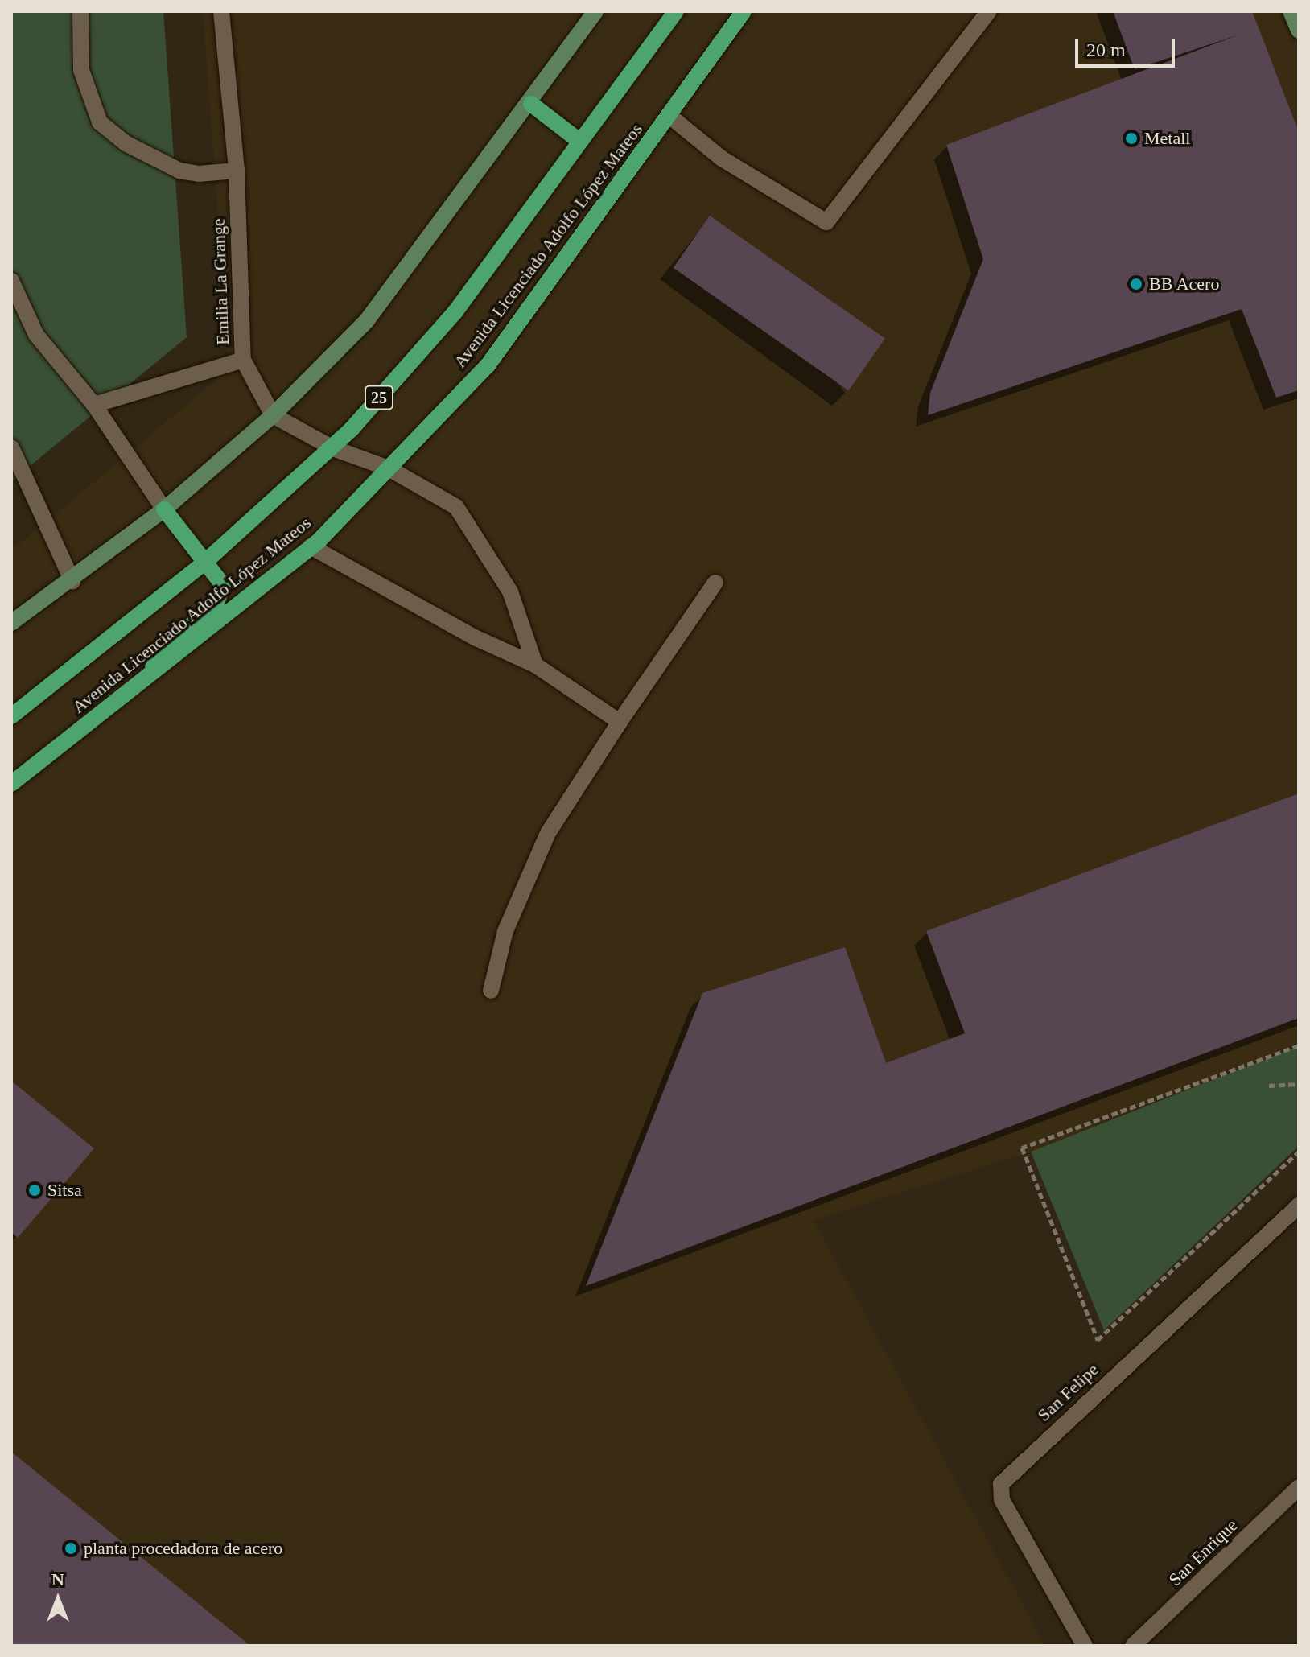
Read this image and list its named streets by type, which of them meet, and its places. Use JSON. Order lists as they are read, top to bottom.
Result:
{
  "streets": {
    "main road": ["Avenida Licenciado Adolfo López Mateos", "25"],
    "street": ["Emilia La Grange", "San Felipe", "San Enrique"]
  },
  "places": [
    "Metall",
    "BB Acero",
    "Sitsa",
    "planta procedadora de acero"
  ],
  "scale_bar": "20 m",
  "north": "top"
}
